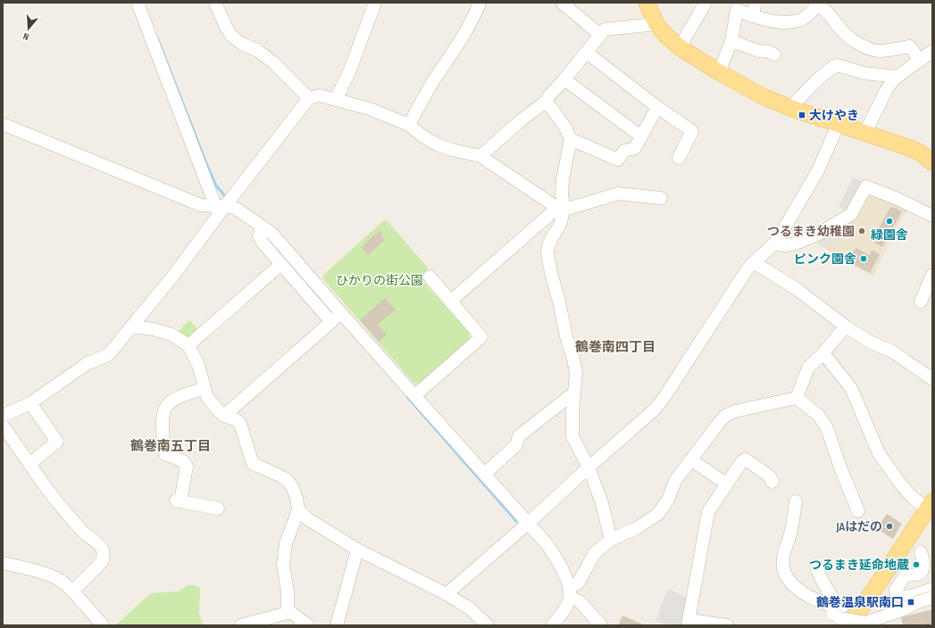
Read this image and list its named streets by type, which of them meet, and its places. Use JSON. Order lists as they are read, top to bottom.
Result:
{
  "districts": ["鶴巻南四丁目", "鶴巻南五丁目"],
  "parks": ["ひかりの街公園"],
  "places": {
    "transit": ["大けやき", "鶴巻温泉駅南口"],
    "other": [
      "緑園舎",
      "つるまき幼稚園",
      "ピンク園舎",
      "JAはだの",
      "つるまき延命地蔵"
    ]
  },
  "north": "bottom"
}
